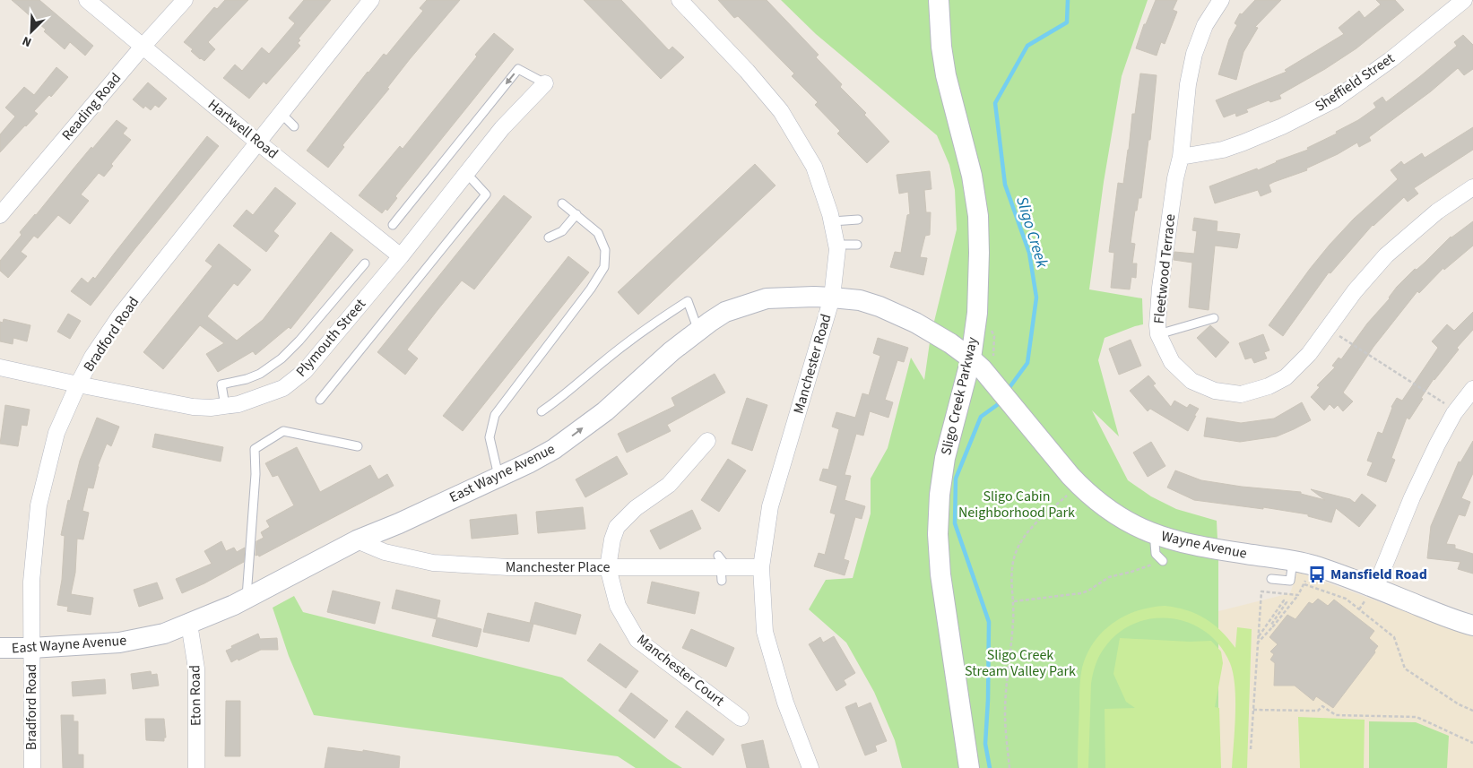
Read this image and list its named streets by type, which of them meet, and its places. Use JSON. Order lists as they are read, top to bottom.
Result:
{
  "streets": {
    "street": [
      "Sheffield Street",
      "Reading Road",
      "Hartwell Road",
      "Fleetwood Terrace",
      "Bradford Road",
      "Plymouth Street",
      "Manchester Road",
      "Sligo Creek Parkway",
      "East Wayne Avenue",
      "Wayne Avenue",
      "Manchester Place",
      "Manchester Court",
      "Eton Road"
    ]
  },
  "crossings": [
    ["Sheffield Street", "Fleetwood Terrace"],
    ["Reading Road", "Hartwell Road"],
    ["Hartwell Road", "Bradford Road"],
    ["Hartwell Road", "Plymouth Street"],
    ["Bradford Road", "Plymouth Street"],
    ["Bradford Road", "East Wayne Avenue"],
    ["Manchester Road", "East Wayne Avenue"],
    ["Manchester Road", "Manchester Place"],
    ["Sligo Creek Parkway", "East Wayne Avenue"],
    ["Sligo Creek Parkway", "Wayne Avenue"],
    ["East Wayne Avenue", "Wayne Avenue"],
    ["East Wayne Avenue", "Manchester Place"],
    ["East Wayne Avenue", "Eton Road"],
    ["Manchester Place", "Manchester Court"]
  ],
  "water": ["Sligo Creek"],
  "parks": ["Sligo Cabin Neighborhood Park", "Sligo Creek Stream Valley Park"],
  "places": {
    "bus stop": ["Mansfield Road"]
  },
  "north": "bottom left"
}
